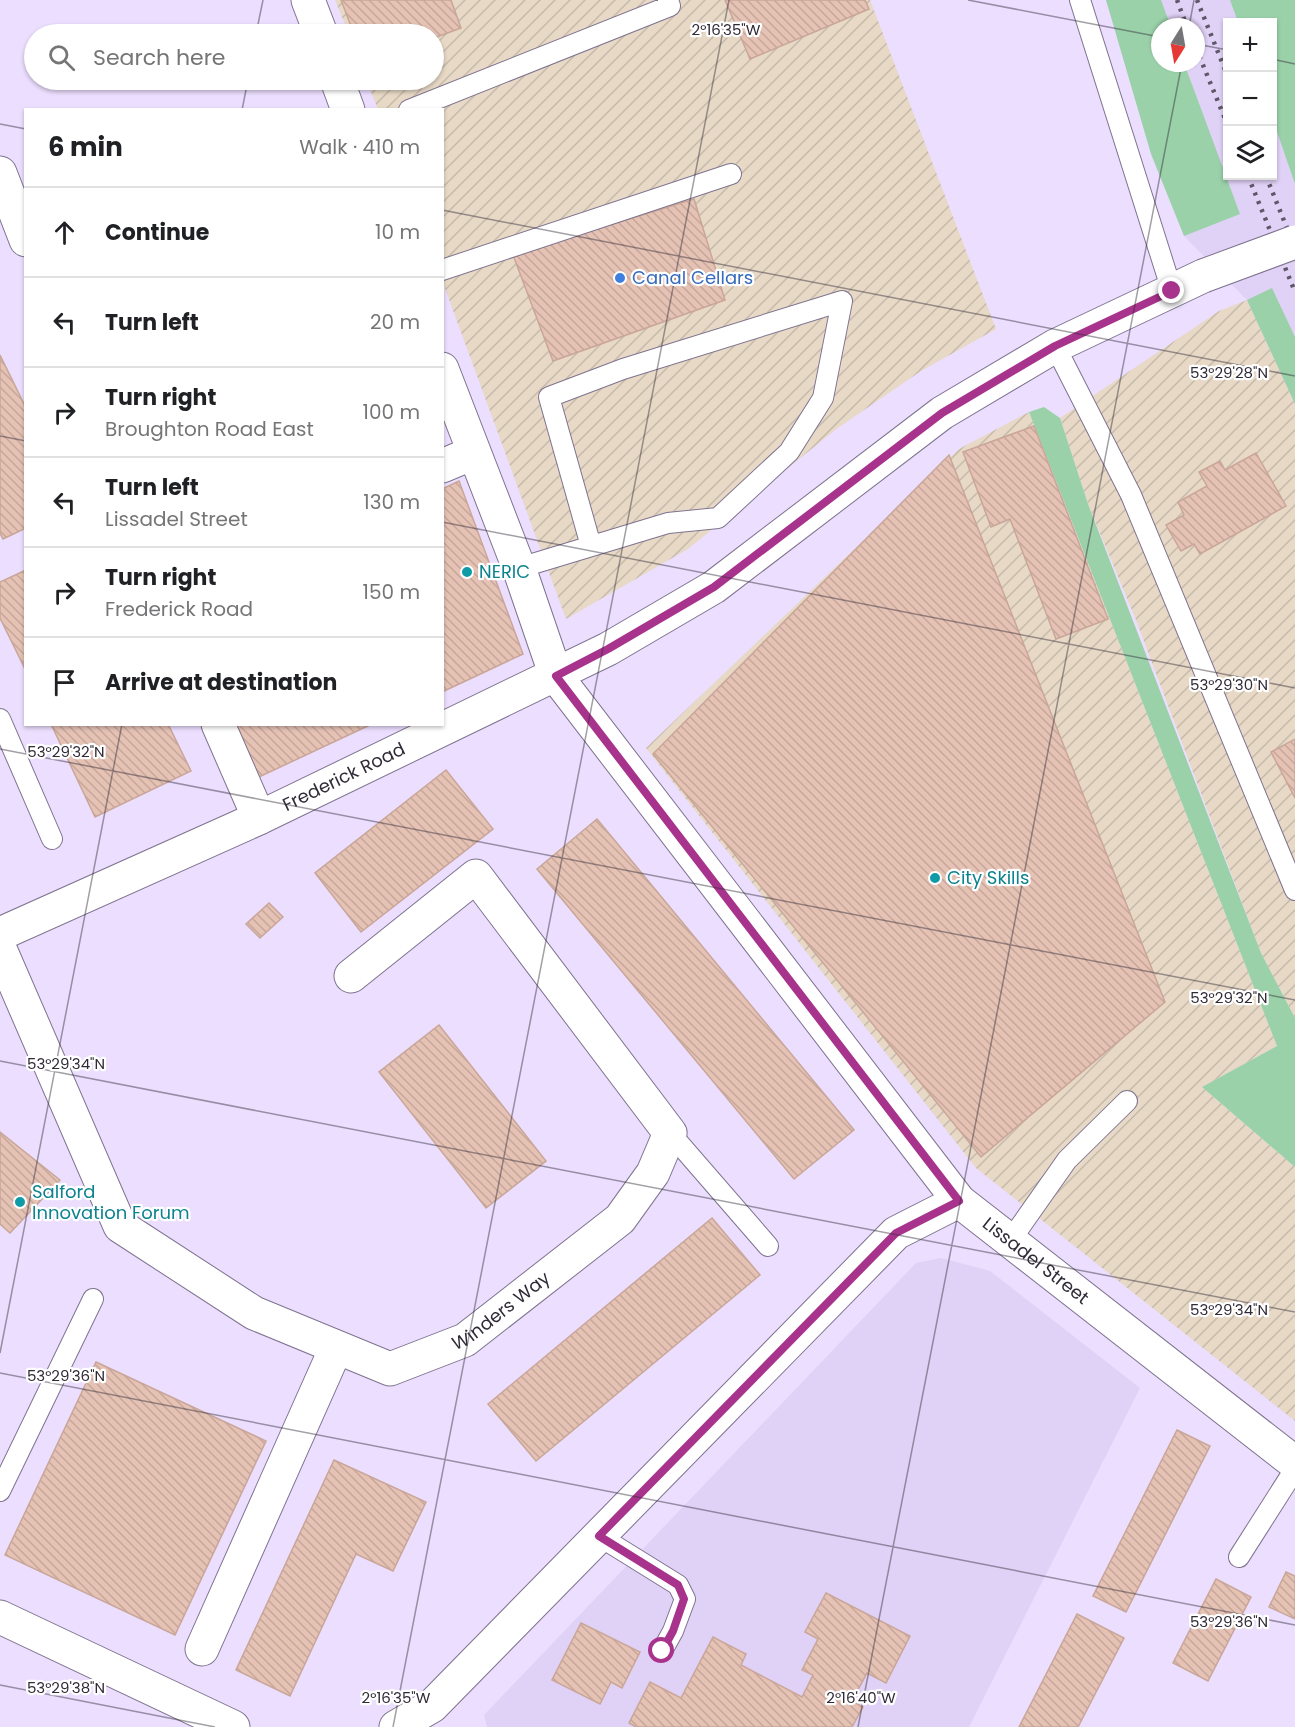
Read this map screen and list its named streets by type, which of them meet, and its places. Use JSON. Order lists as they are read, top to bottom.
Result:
{
  "streets": {
    "street": ["Frederick Road", "Lissadel Street", "Winders Way"]
  },
  "crossings": [
    ["Frederick Road", "Lissadel Street"]
  ],
  "places": [
    "Canal Cellars",
    "NERIC",
    "City Skills",
    "Salford Innovation Forum"
  ],
  "north": "bottom",
  "page": {
    "map_buttons": ["+", "−"],
    "search": "Search here",
    "heading": ["6 min", "Walk · 410 m"],
    "list": [
      ["Continue", "10 m"],
      ["Turn left", "20 m"],
      ["Turn right", "Broughton Road East", "100 m"],
      ["Turn left", "Lissadel Street", "130 m"],
      ["Turn right", "Frederick Road", "150 m"],
      "Arrive at destination"
    ]
  },
  "coordinates": [
    "2°16'35\"W",
    "53°29'28\"N",
    "53°29'30\"N",
    "53°29'32\"N",
    "53°29'34\"N",
    "53°29'36\"N",
    "53°29'38\"N",
    "2°16'40\"W"
  ]
}
